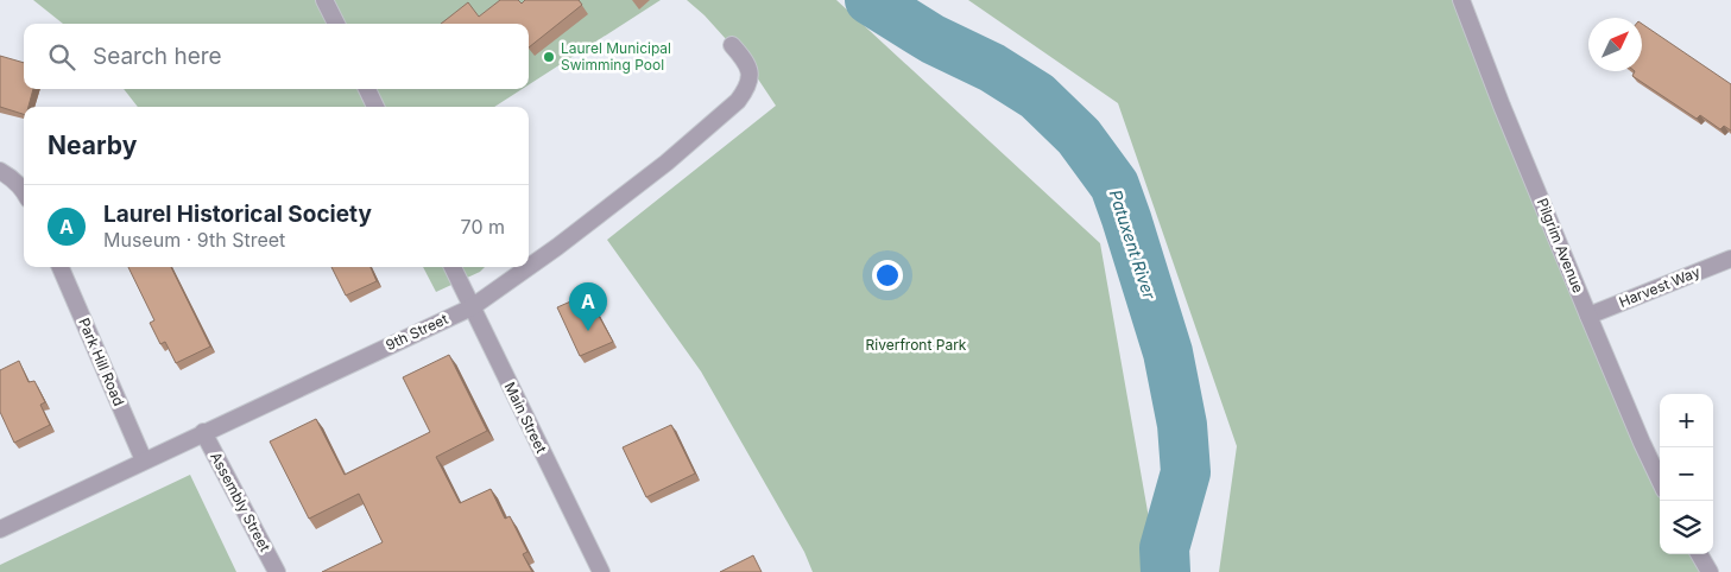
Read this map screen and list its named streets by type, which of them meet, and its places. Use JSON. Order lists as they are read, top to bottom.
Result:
{
  "streets": {
    "street": [
      "Pilgrim Avenue",
      "Harvest Way",
      "9th Street",
      "Park Hill Road",
      "Main Street",
      "Assembly Street"
    ]
  },
  "crossings": [
    ["Pilgrim Avenue", "Harvest Way"],
    ["9th Street", "Park Hill Road"],
    ["9th Street", "Main Street"],
    ["9th Street", "Assembly Street"]
  ],
  "water": ["Patuxent River"],
  "parks": ["Riverfront Park"],
  "places": ["Laurel Municipal Swimming Pool"],
  "north": "top right",
  "page": {
    "search": "Search here",
    "heading": "Nearby",
    "list": [
      {
        "mark": "A",
        "name": "Laurel Historical Society",
        "note": "Museum · 9th Street",
        "value": "70 m"
      }
    ],
    "pins": "A",
    "map_buttons": ["+", "−"]
  }
}
